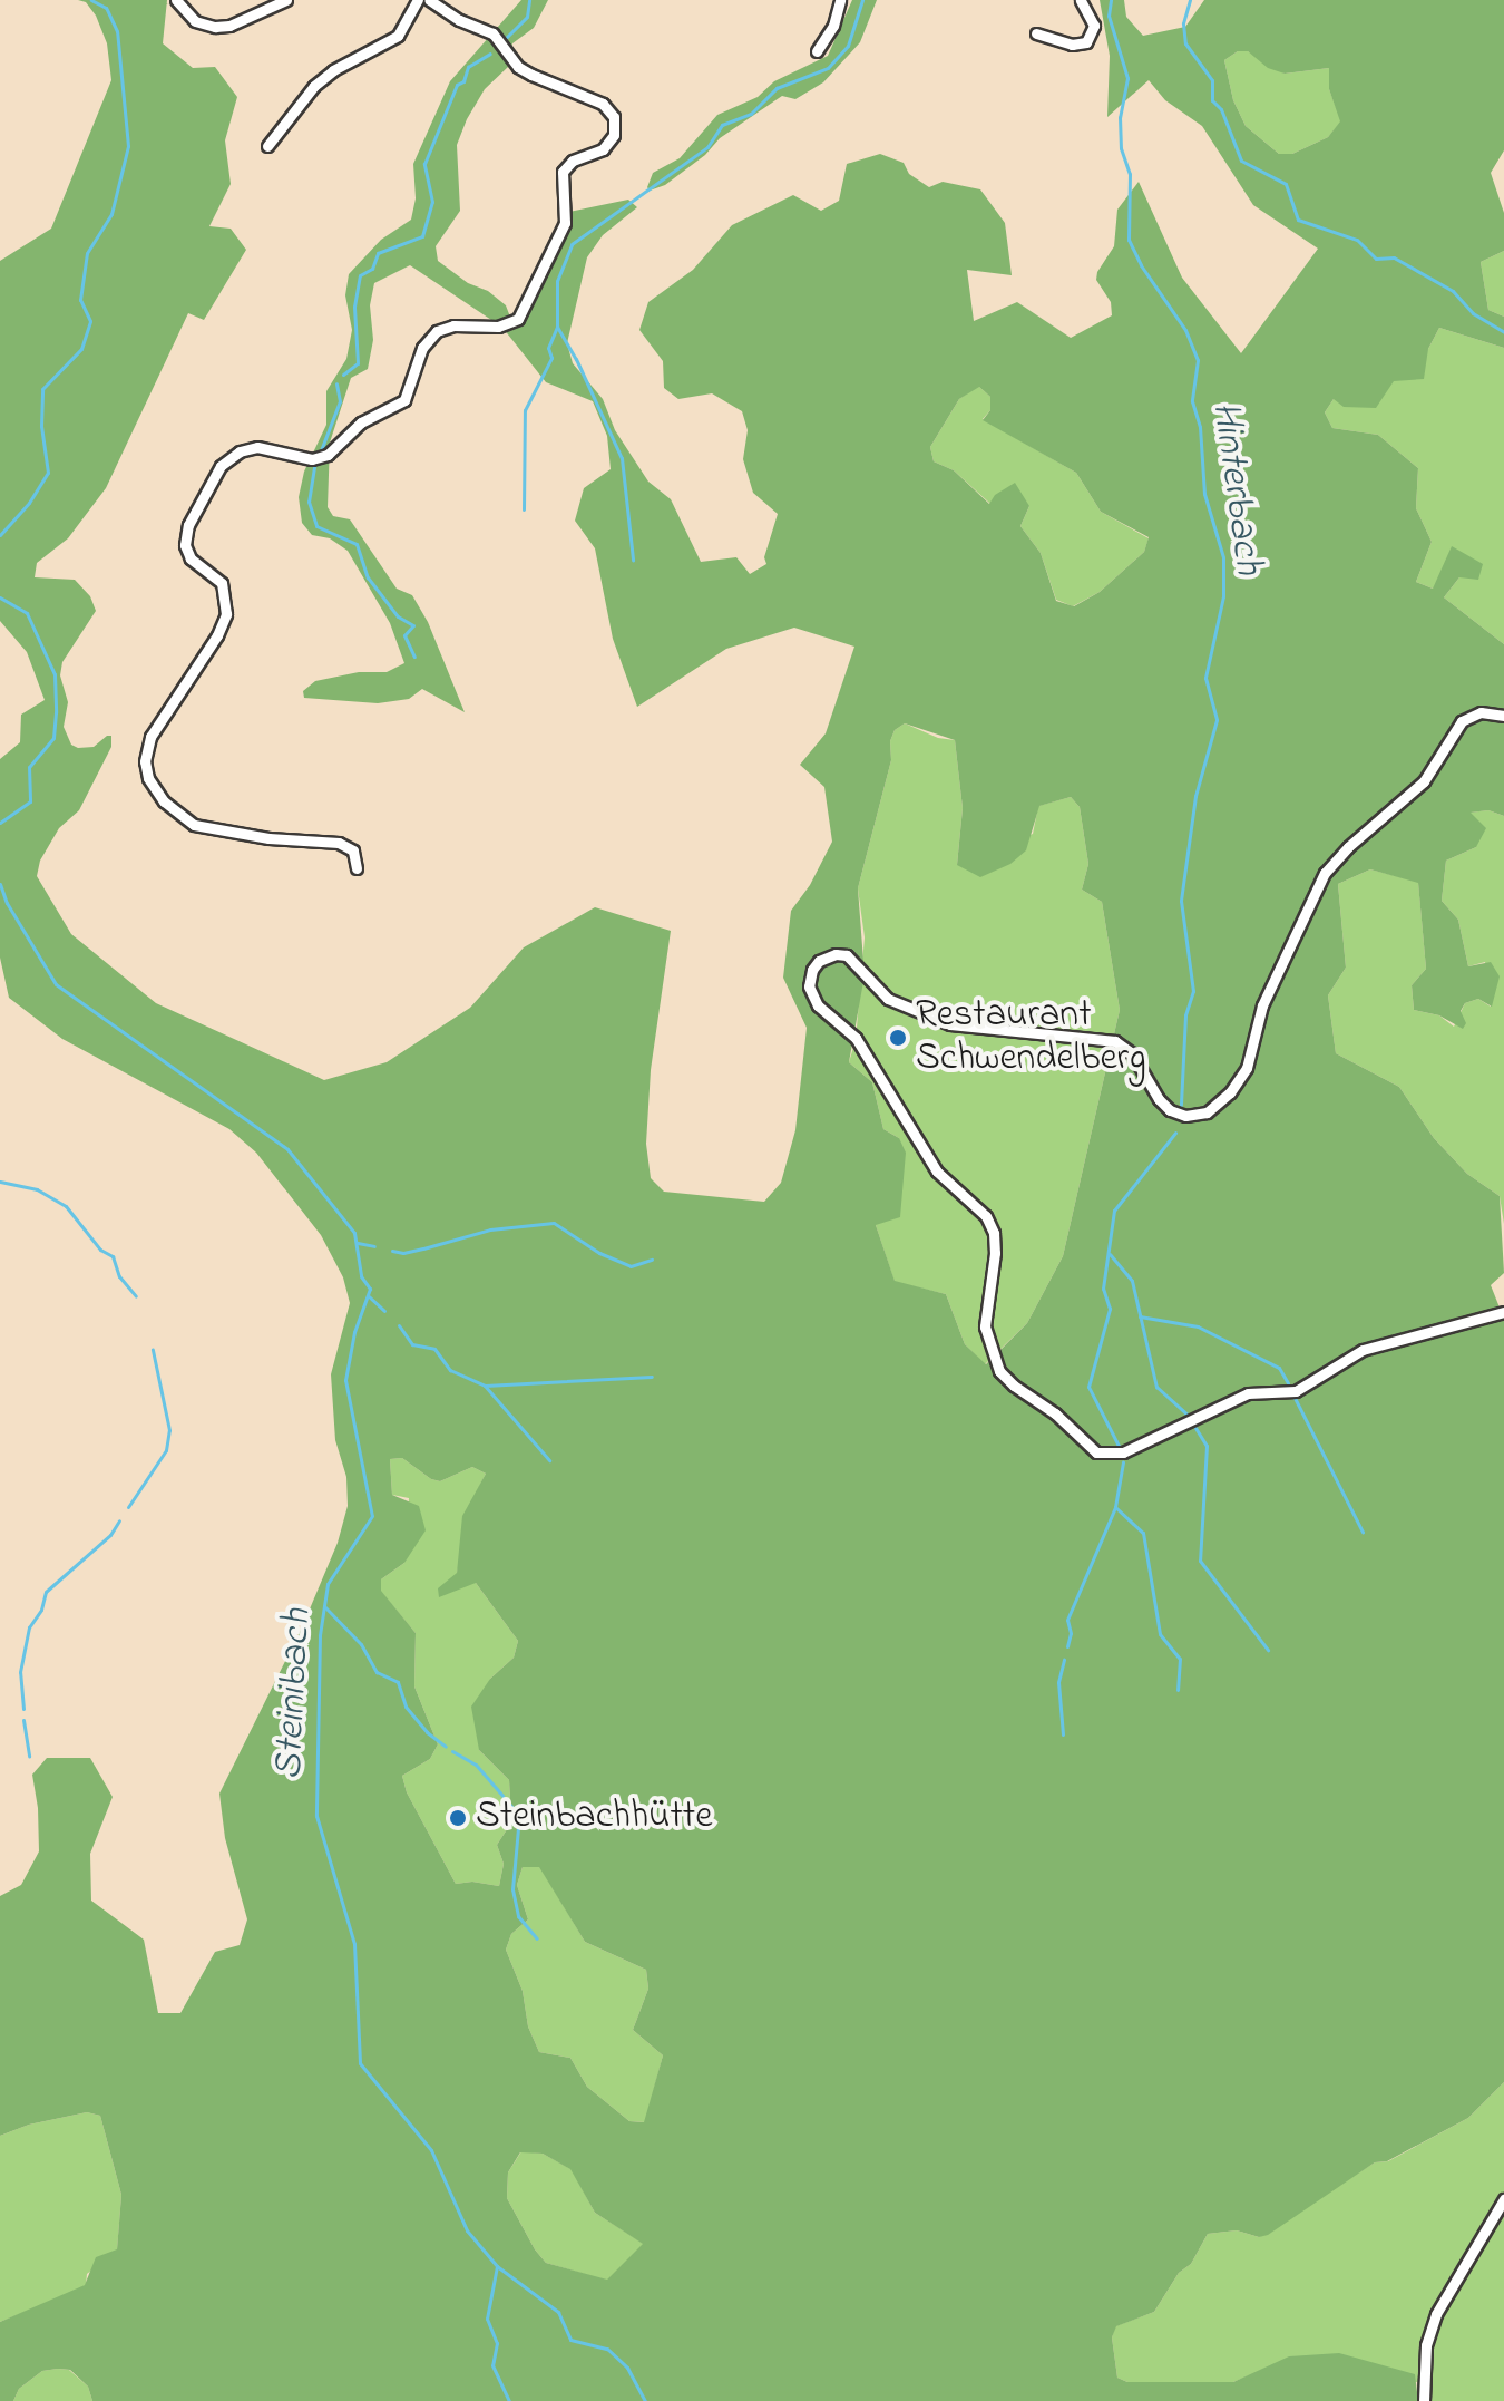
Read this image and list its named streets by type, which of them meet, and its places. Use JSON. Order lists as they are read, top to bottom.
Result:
{
  "water": ["Hinterbach", "Steinibach"],
  "places": ["Restaurant Schwendelberg", "Steinbachhütte"]
}
